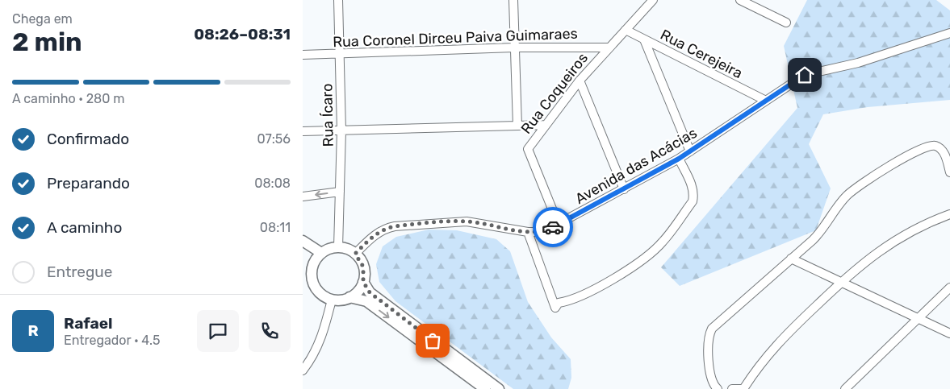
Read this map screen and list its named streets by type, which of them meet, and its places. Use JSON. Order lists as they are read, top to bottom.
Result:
{
  "streets": {
    "street": [
      "Rua Coronel Dirceu Paiva Guimaraes",
      "Rua Cerejeira",
      "Rua Coqueiros",
      "Rua Ícaro",
      "Avenida das Acácias"
    ]
  },
  "crossings": [
    ["Rua Coronel Dirceu Paiva Guimaraes", "Rua Coqueiros"],
    ["Rua Coronel Dirceu Paiva Guimaraes", "Rua Ícaro"],
    ["Rua Cerejeira", "Rua Coqueiros"],
    ["Rua Cerejeira", "Avenida das Acácias"],
    ["Rua Coqueiros", "Avenida das Acácias"],
    ["Rua Ícaro", "Avenida das Acácias"]
  ],
  "page": {
    "heading": ["2 min", "Chega em", "08:26–08:31"],
    "panel": ["Rafael", "Entregador · 4.5"],
    "bar": "A caminho · 280 m",
    "list": [
      ["Confirmado", "07:56"],
      ["Preparando", "08:08"],
      ["A caminho", "08:11"],
      "Entregue"
    ],
    "round": "R"
  }
}
